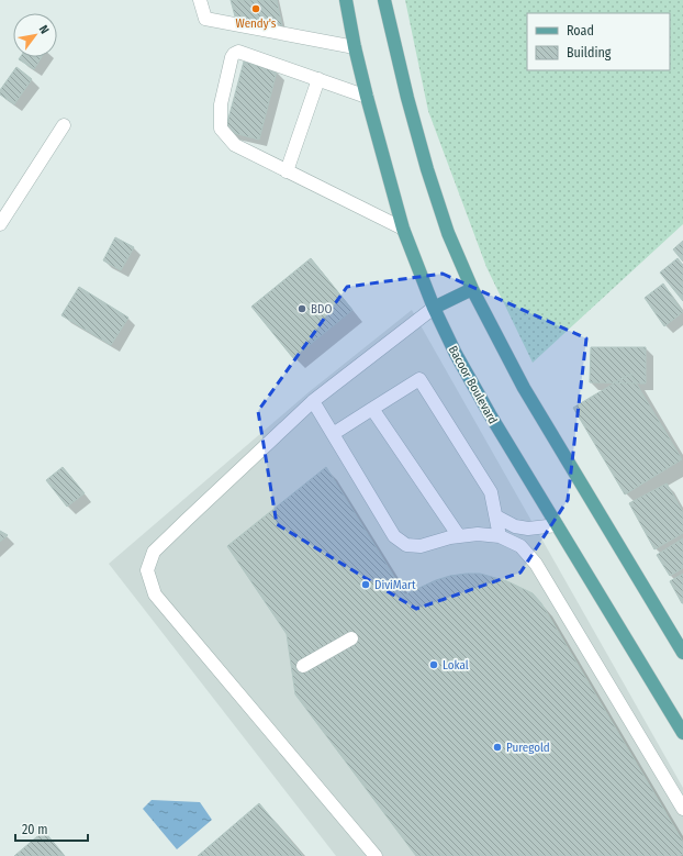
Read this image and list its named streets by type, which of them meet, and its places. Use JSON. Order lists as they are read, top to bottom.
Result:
{
  "streets": {
    "main road": ["Bacoor Boulevard"]
  },
  "places": [
    "Wendy's",
    "BDO",
    "DiviMart",
    "Lokal",
    "Puregold"
  ],
  "legend": ["Road", "Building"],
  "scale_bar": "20 m",
  "north": "top right"
}
